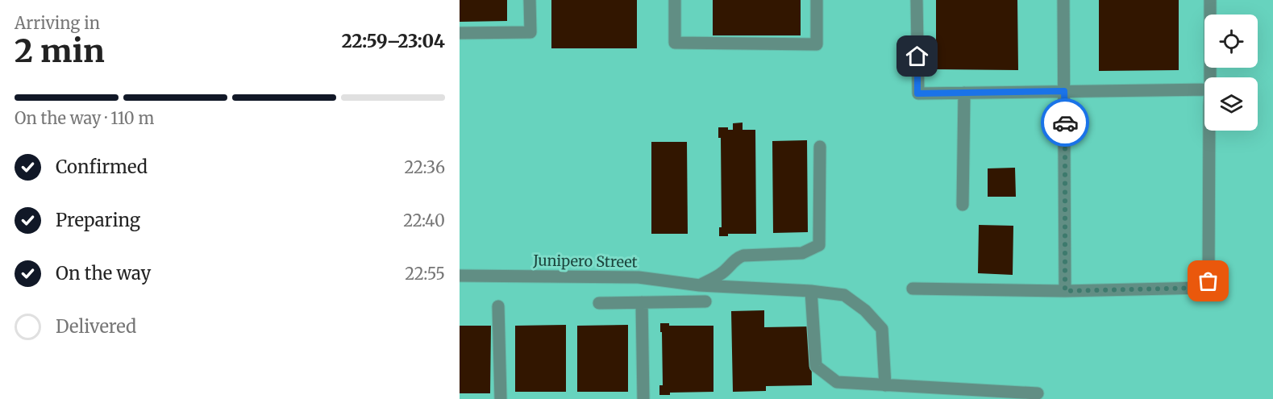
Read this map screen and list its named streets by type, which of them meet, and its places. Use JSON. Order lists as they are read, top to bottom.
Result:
{
  "streets": {
    "street": ["Junipero Street"]
  },
  "page": {
    "heading": ["2 min", "Arriving in", "22:59–23:04"],
    "bar": "On the way · 110 m",
    "list": [
      ["Confirmed", "22:36"],
      ["Preparing", "22:40"],
      ["On the way", "22:55"],
      "Delivered"
    ]
  }
}
